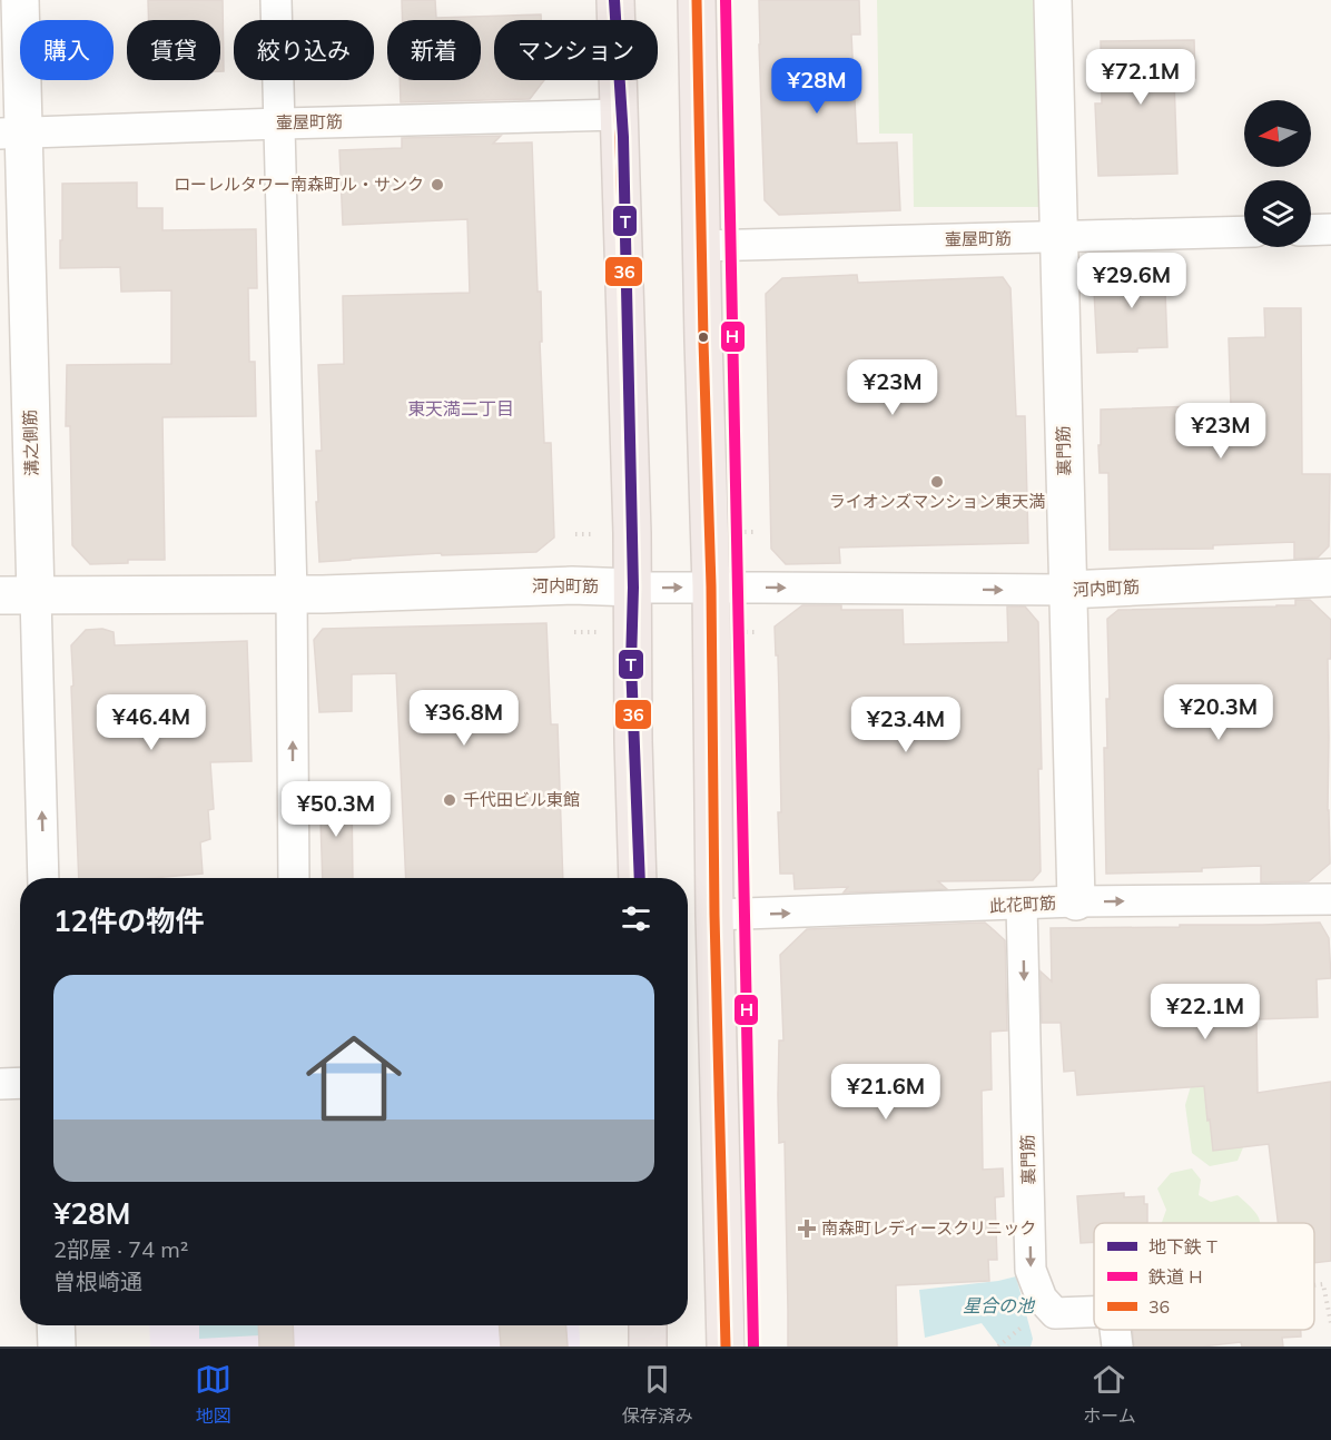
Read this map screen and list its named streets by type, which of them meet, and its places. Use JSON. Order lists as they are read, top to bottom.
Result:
{
  "streets": {
    "street": [
      "壷屋町筋",
      "溝之側筋",
      "裏門筋",
      "河内町筋",
      "此花町筋"
    ]
  },
  "crossings": [
    ["壷屋町筋", "溝之側筋"],
    ["壷屋町筋", "裏門筋"],
    ["溝之側筋", "河内町筋"],
    ["裏門筋", "河内町筋"],
    ["裏門筋", "此花町筋"]
  ],
  "one_way": ["此花町筋"],
  "districts": ["東天満二丁目"],
  "water": ["星合の池"],
  "places": {
    "other": ["ローレルタワー南森町ル・サンク", "ライオンズマンション東天満", "千代田ビル東館"],
    "health": ["南森町レディースクリニック"]
  },
  "lines": ["metro line T", "rail line H", "transit line 36"],
  "legend": ["地下鉄 T", "鉄道 H", "36"],
  "north": "left",
  "page": {
    "chip": [
      "購入",
      "賃貸",
      "絞り込み",
      "新着",
      "マンション"
    ],
    "price": [
      "¥72.1M",
      "¥28M",
      "¥29.6M",
      "¥23M",
      "¥23M",
      "¥20.3M",
      "¥36.8M",
      "¥46.4M",
      "¥23.4M",
      "¥50.3M",
      "¥22.1M",
      "¥21.6M"
    ],
    "heading": "12件の物件",
    "list": [
      {
        "name": "¥28M",
        "note": "2部屋 · 74 m² · 曽根崎通"
      }
    ],
    "tabs": ["地図", "保存済み", "ホーム"]
  }
}
